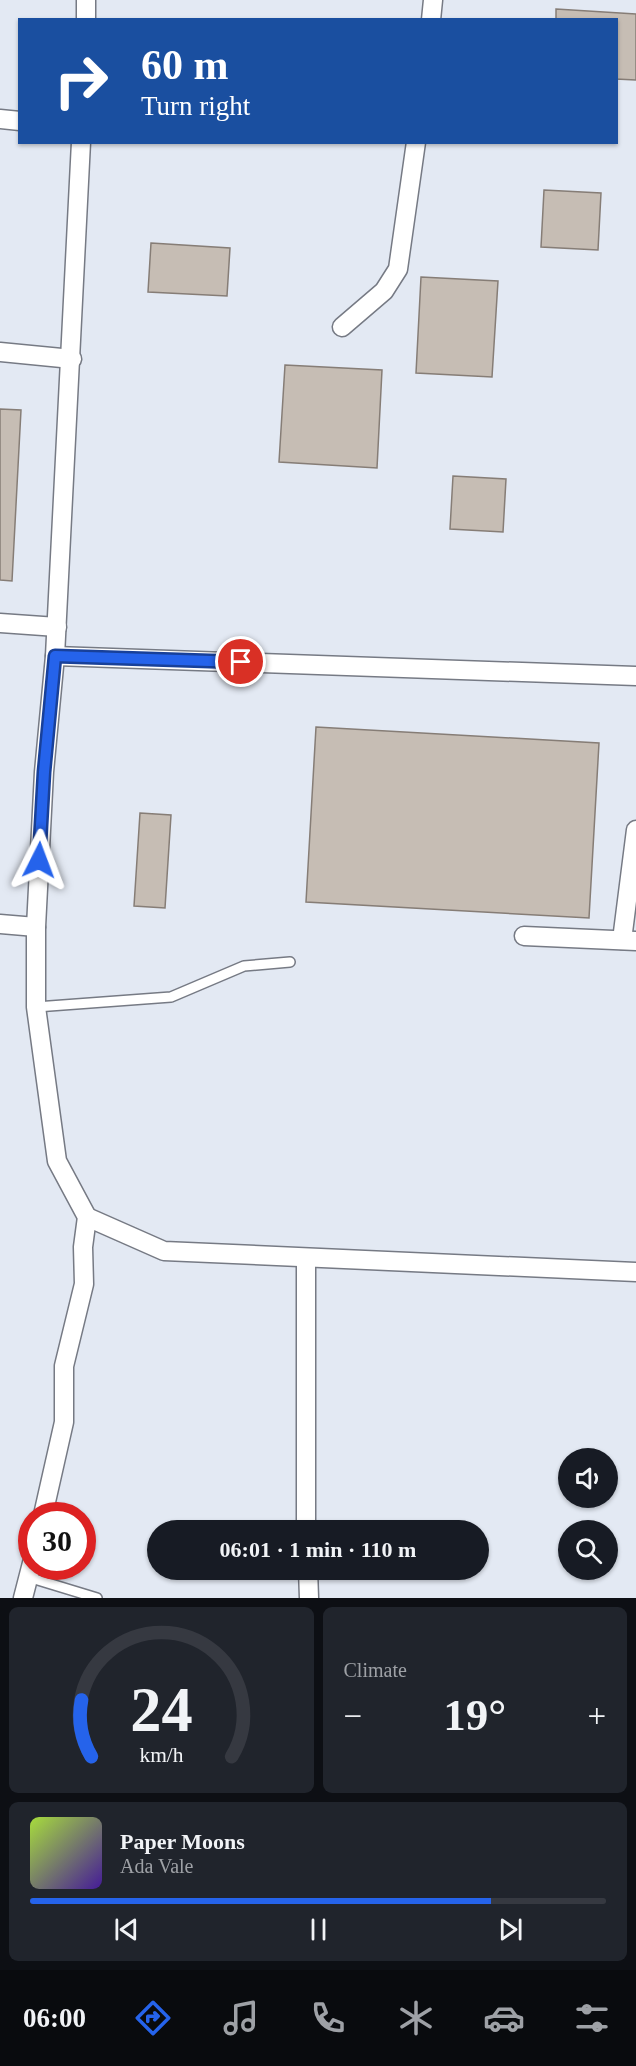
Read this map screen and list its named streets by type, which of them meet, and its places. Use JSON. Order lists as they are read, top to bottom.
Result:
{
  "page": {
    "turn": ["60 m", "Turn right"],
    "limit": "30",
    "trip": "06:01 · 1 min · 110 m",
    "tile": "Climate",
    "heat": ["−", "19°", "+"],
    "song": ["Paper Moons", "Ada Vale"],
    "tabs": "06:00",
    "gauge": ["24", "km/h"]
  }
}
